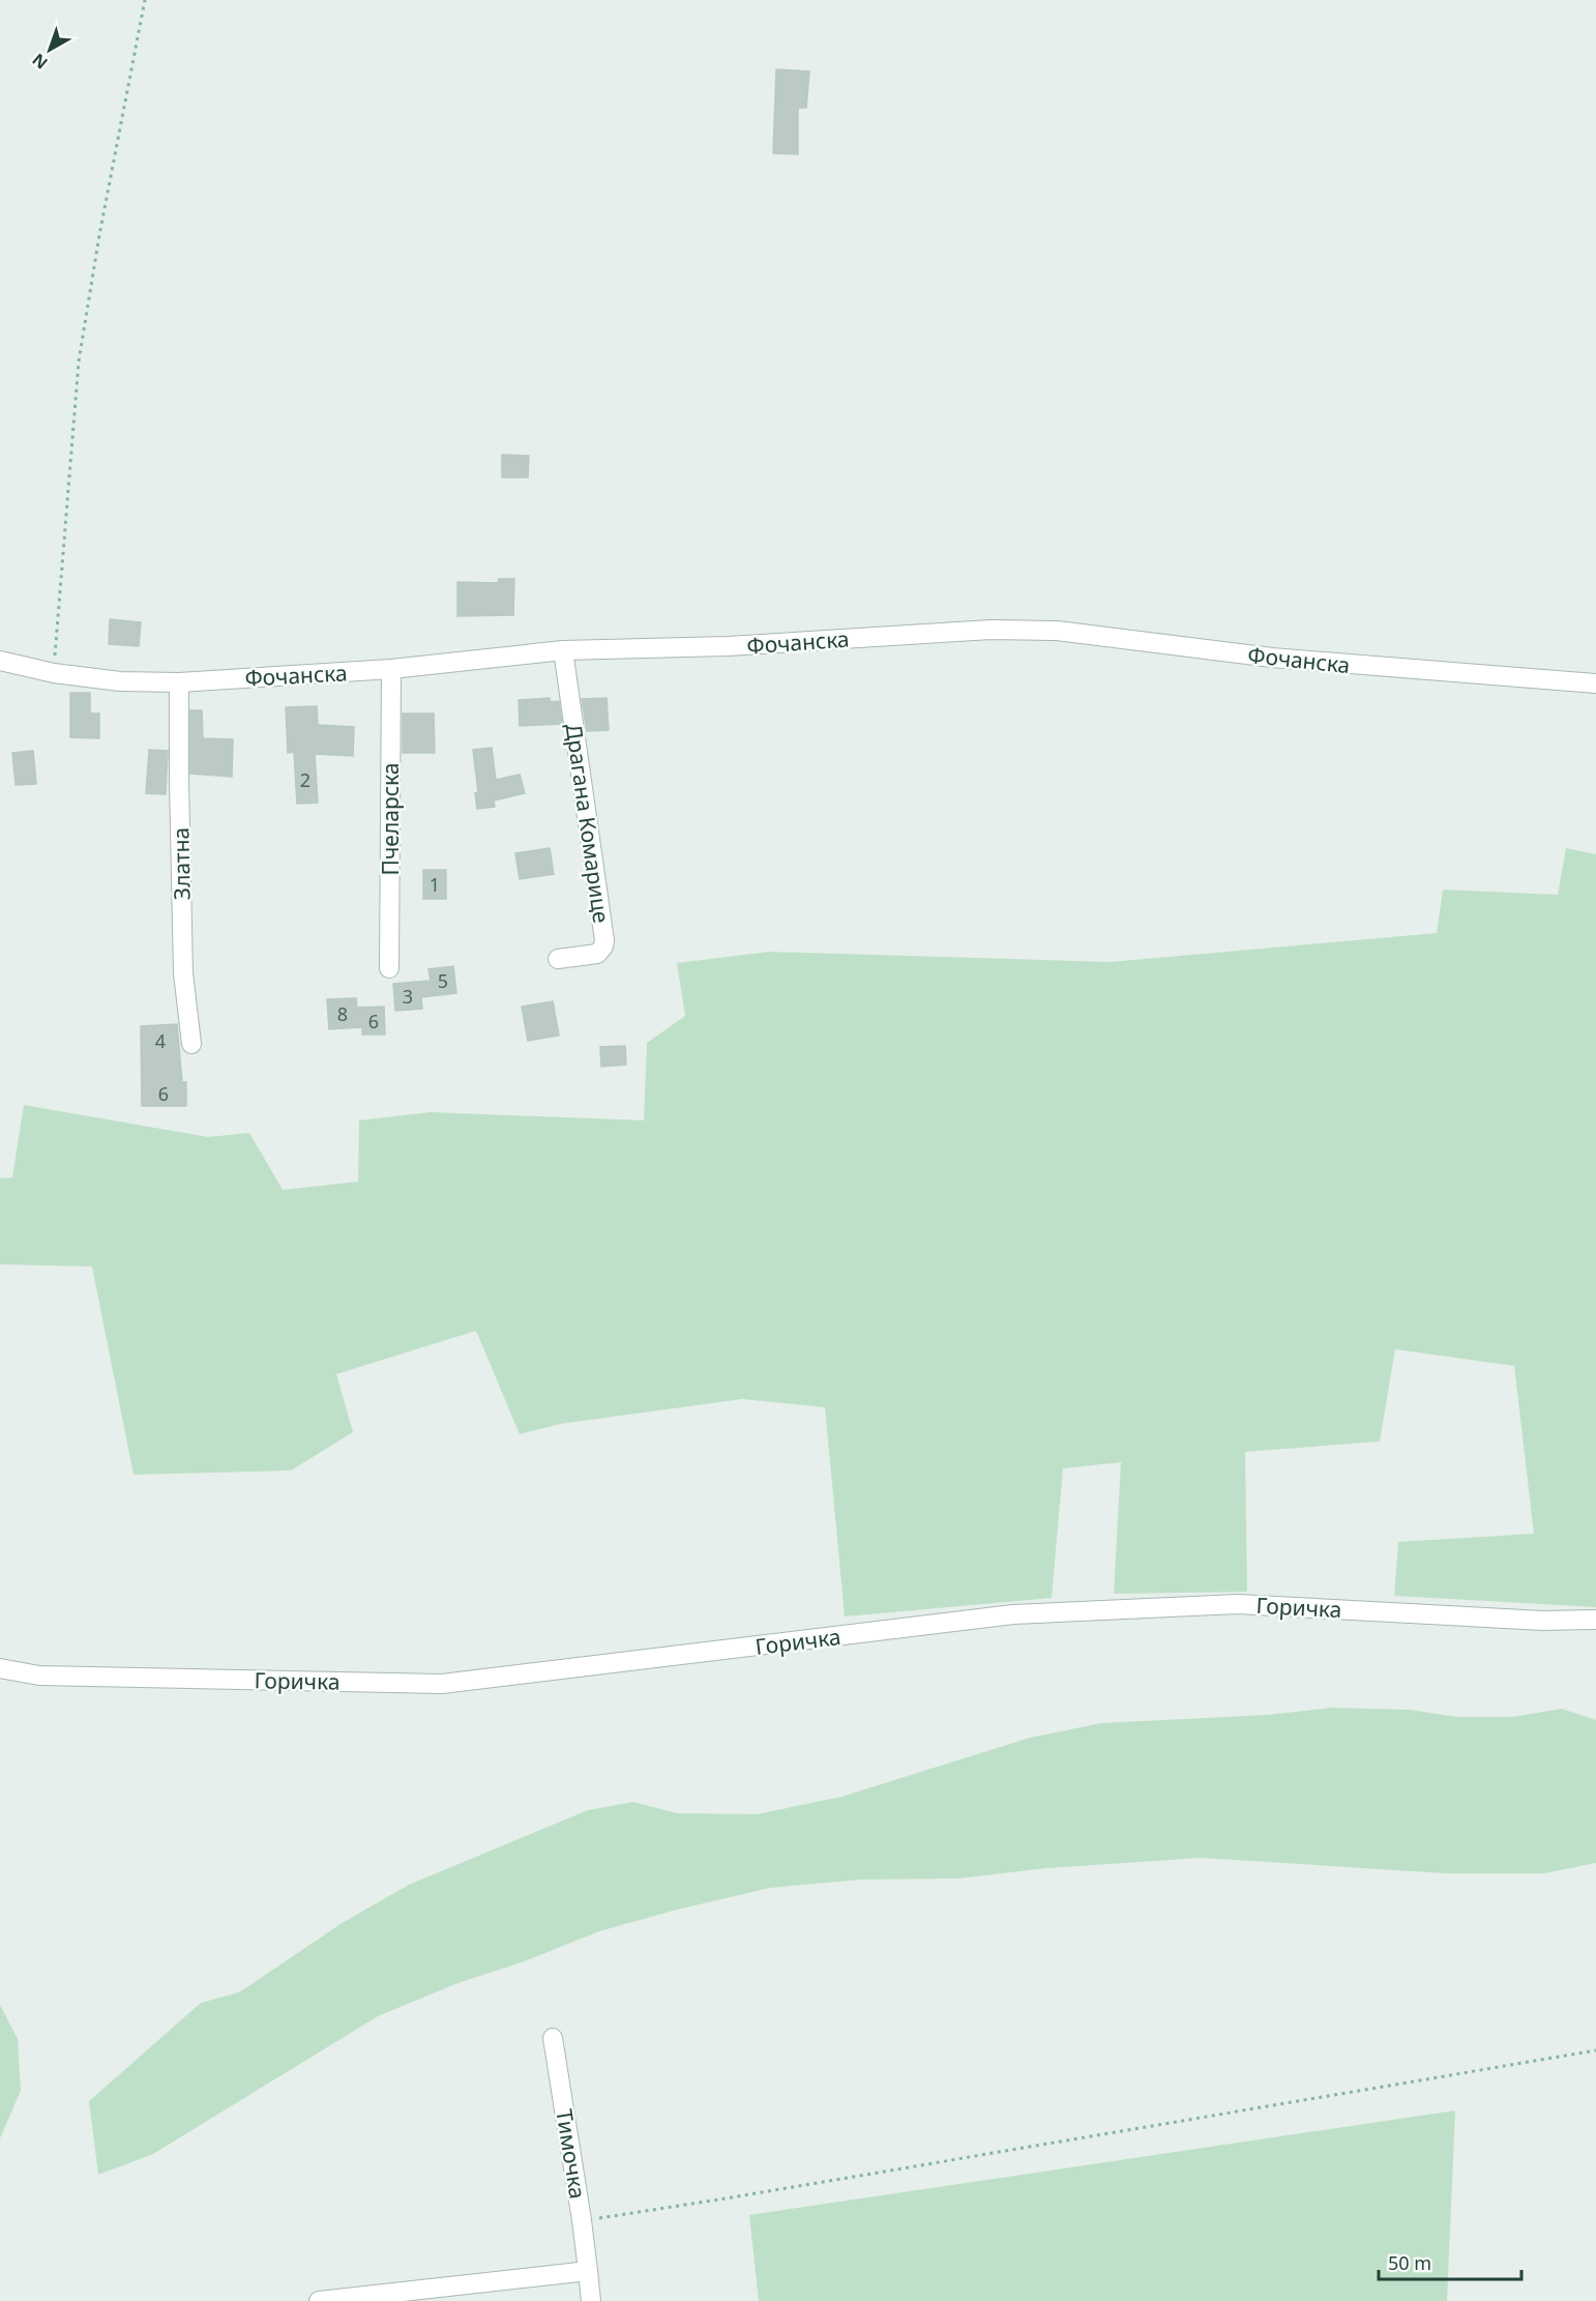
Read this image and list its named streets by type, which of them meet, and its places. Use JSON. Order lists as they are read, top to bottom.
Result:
{
  "streets": {
    "street": [
      "Фочанска",
      "Пчеларска",
      "Драгана Комарице",
      "Златна",
      "Горичка",
      "Тимочка"
    ]
  },
  "crossings": [
    ["Фочанска", "Пчеларска"],
    ["Фочанска", "Драгана Комарице"],
    ["Фочанска", "Златна"]
  ],
  "house_numbers": [
    "2",
    "1",
    "5",
    "3",
    "8",
    "6",
    "4",
    "6"
  ],
  "scale_bar": "50 m",
  "north": "bottom left"
}
